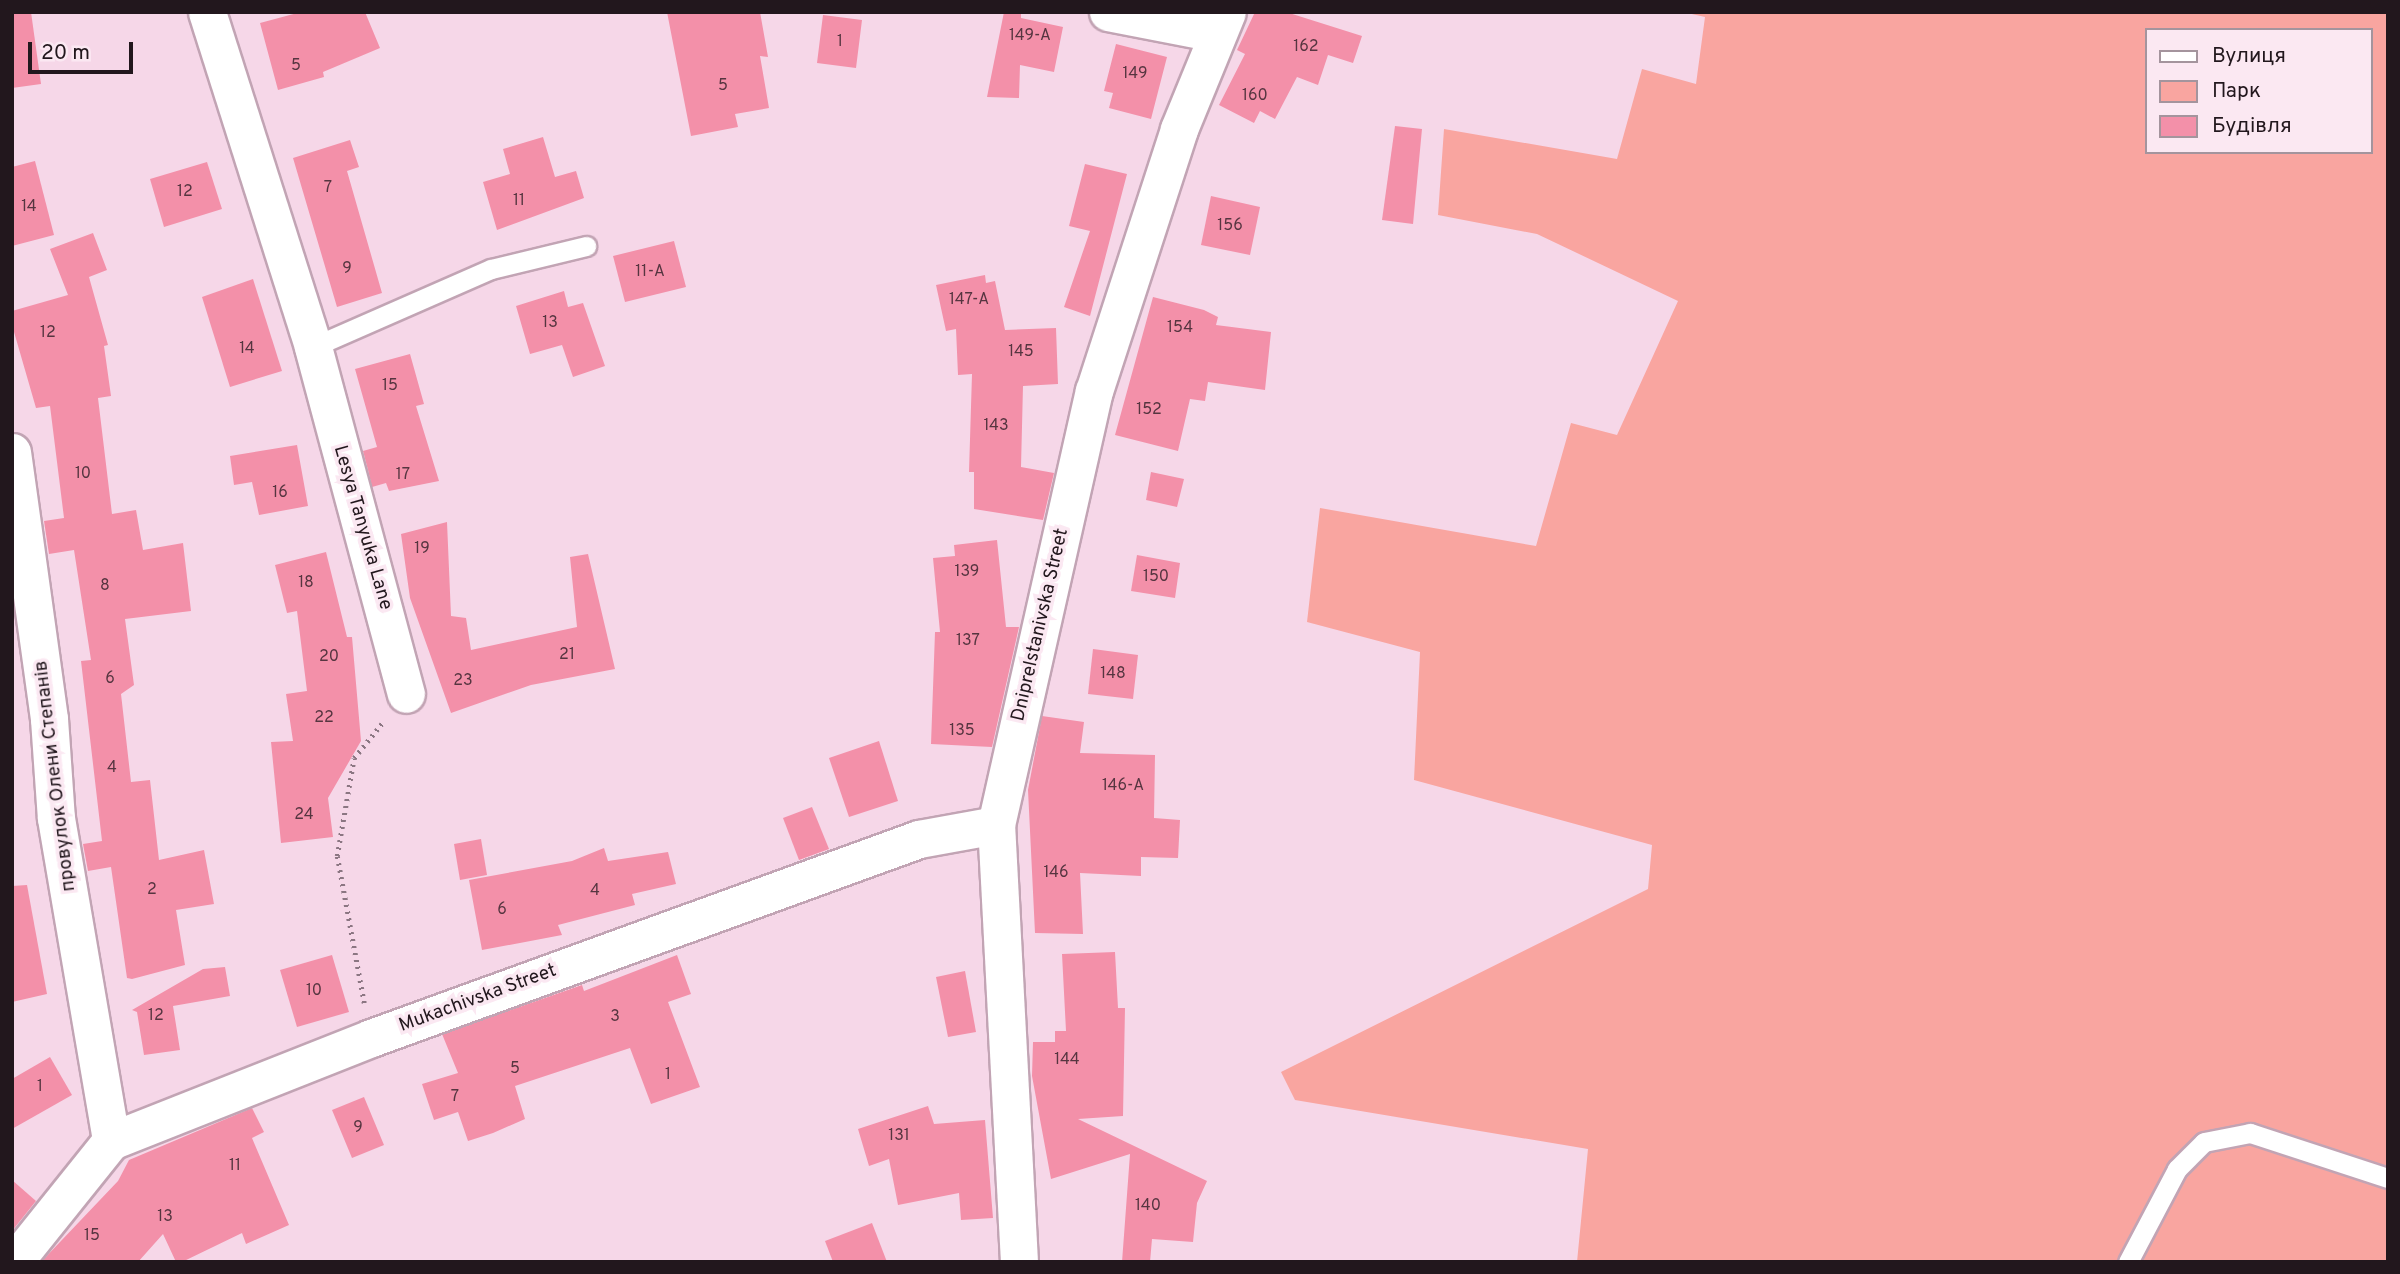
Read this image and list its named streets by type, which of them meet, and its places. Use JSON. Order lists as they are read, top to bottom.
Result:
{
  "streets": {
    "street": [
      "Lesya Tanyuka Lane",
      "Dniprelstanivska Street",
      "провулок Олени Степанів",
      "Mukachivska Street"
    ]
  },
  "crossings": [
    ["Dniprelstanivska Street", "Mukachivska Street"],
    ["провулок Олени Степанів", "Mukachivska Street"]
  ],
  "house_numbers": [
    "149-А",
    "1",
    "162",
    "5",
    "149",
    "5",
    "160",
    "7",
    "12",
    "11",
    "14",
    "156",
    "9",
    "11-А",
    "147-А",
    "13",
    "154",
    "12",
    "14",
    "145",
    "15",
    "152",
    "143",
    "10",
    "17",
    "16",
    "19",
    "139",
    "150",
    "18",
    "8",
    "137",
    "21",
    "20",
    "148",
    "6",
    "23",
    "22",
    "135",
    "4",
    "146-А",
    "24",
    "146",
    "2",
    "4",
    "6",
    "10",
    "12",
    "3",
    "144",
    "5",
    "1",
    "1",
    "7",
    "9",
    "131",
    "11",
    "140",
    "13",
    "15"
  ],
  "legend": ["Вулиця", "Парк", "Будівля"],
  "scale_bar": "20 m"
}
